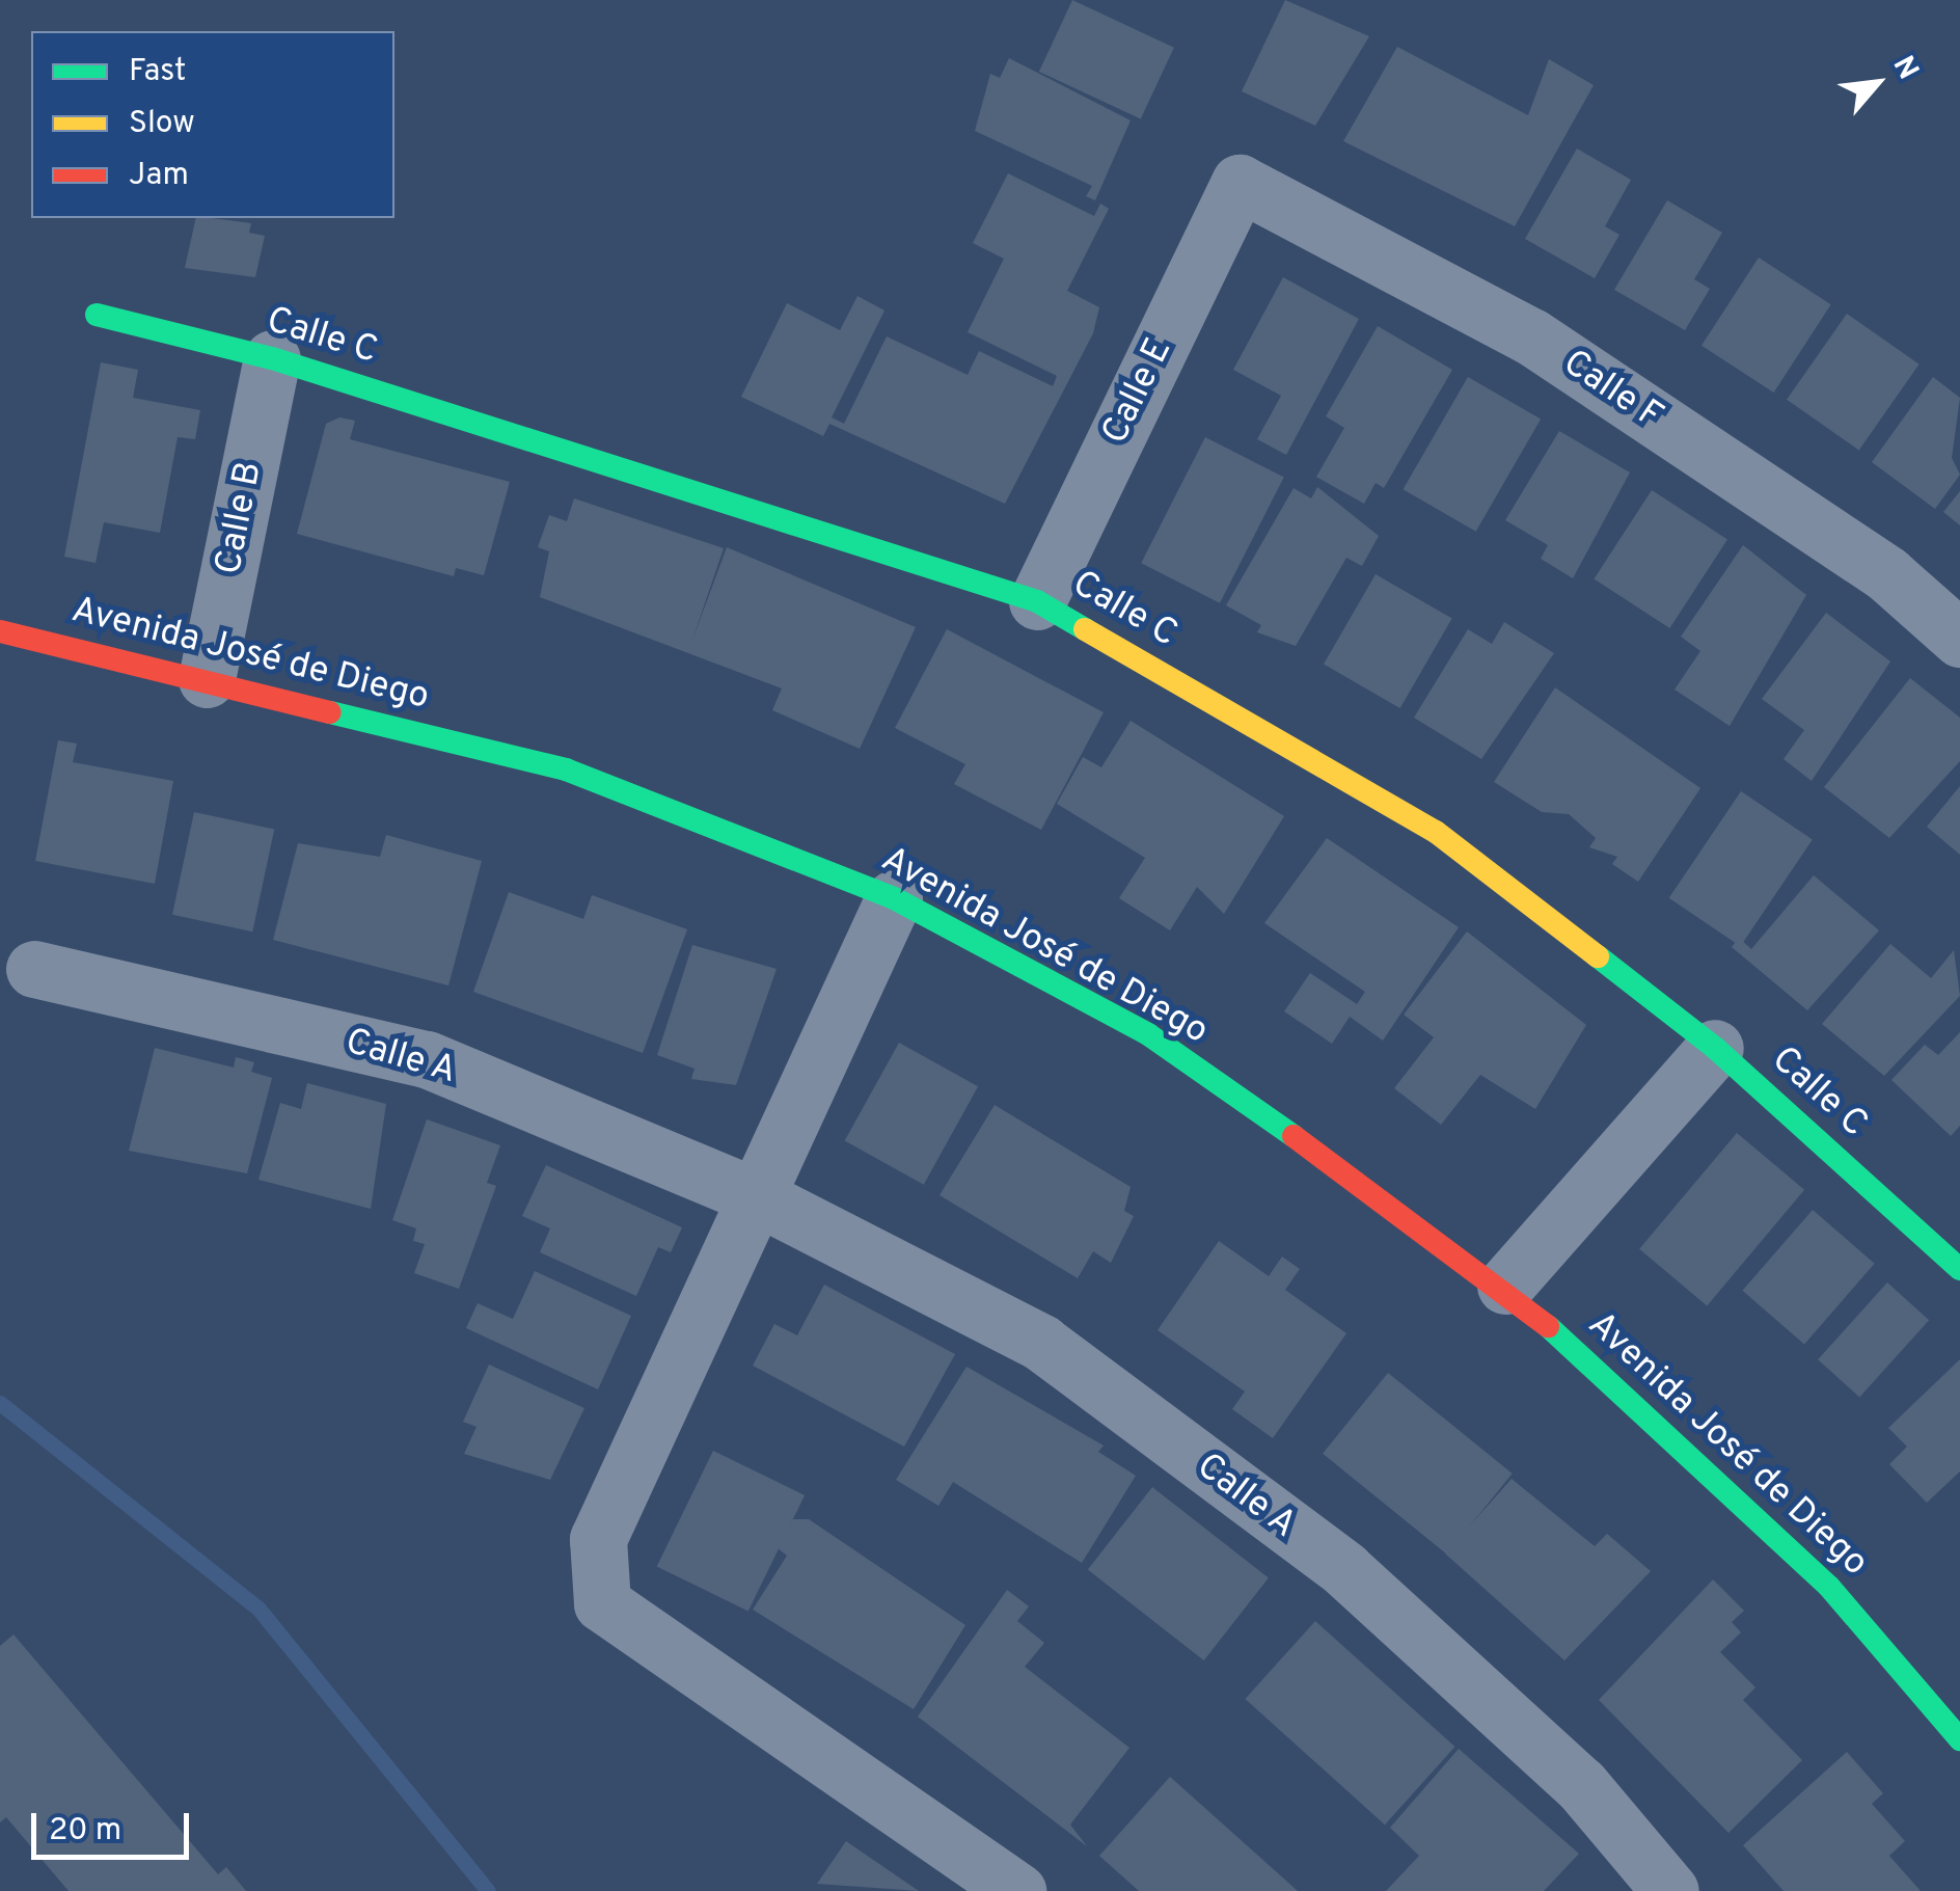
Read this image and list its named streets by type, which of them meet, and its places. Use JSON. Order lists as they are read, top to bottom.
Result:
{
  "streets": {
    "street": [
      "Calle C",
      "Calle F",
      "Calle E",
      "Calle B",
      "Avenida José de Diego",
      "Calle A"
    ]
  },
  "crossings": [
    ["Calle C", "Calle E"],
    ["Calle C", "Calle B"],
    ["Calle F", "Calle E"],
    ["Calle B", "Avenida José de Diego"]
  ],
  "legend": ["Fast", "Slow", "Jam"],
  "scale_bar": "20 m",
  "north": "top right"
}
